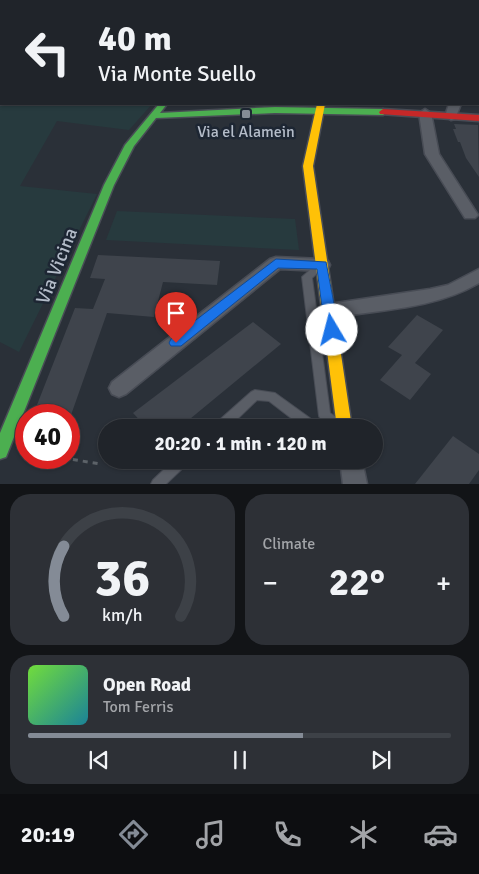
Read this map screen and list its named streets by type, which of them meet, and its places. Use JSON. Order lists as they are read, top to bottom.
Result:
{
  "streets": {
    "street": ["Via Vicina"]
  },
  "places": {
    "transit": ["Via el Alamein"]
  },
  "page": {
    "turn": ["40 m", "Via Monte Suello"],
    "limit": "40",
    "trip": "20:20 · 1 min · 120 m",
    "tile": "Climate",
    "heat": ["−", "22°", "+"],
    "song": ["Open Road", "Tom Ferris"],
    "tabs": "20:19",
    "gauge": ["36", "km/h"]
  }
}
